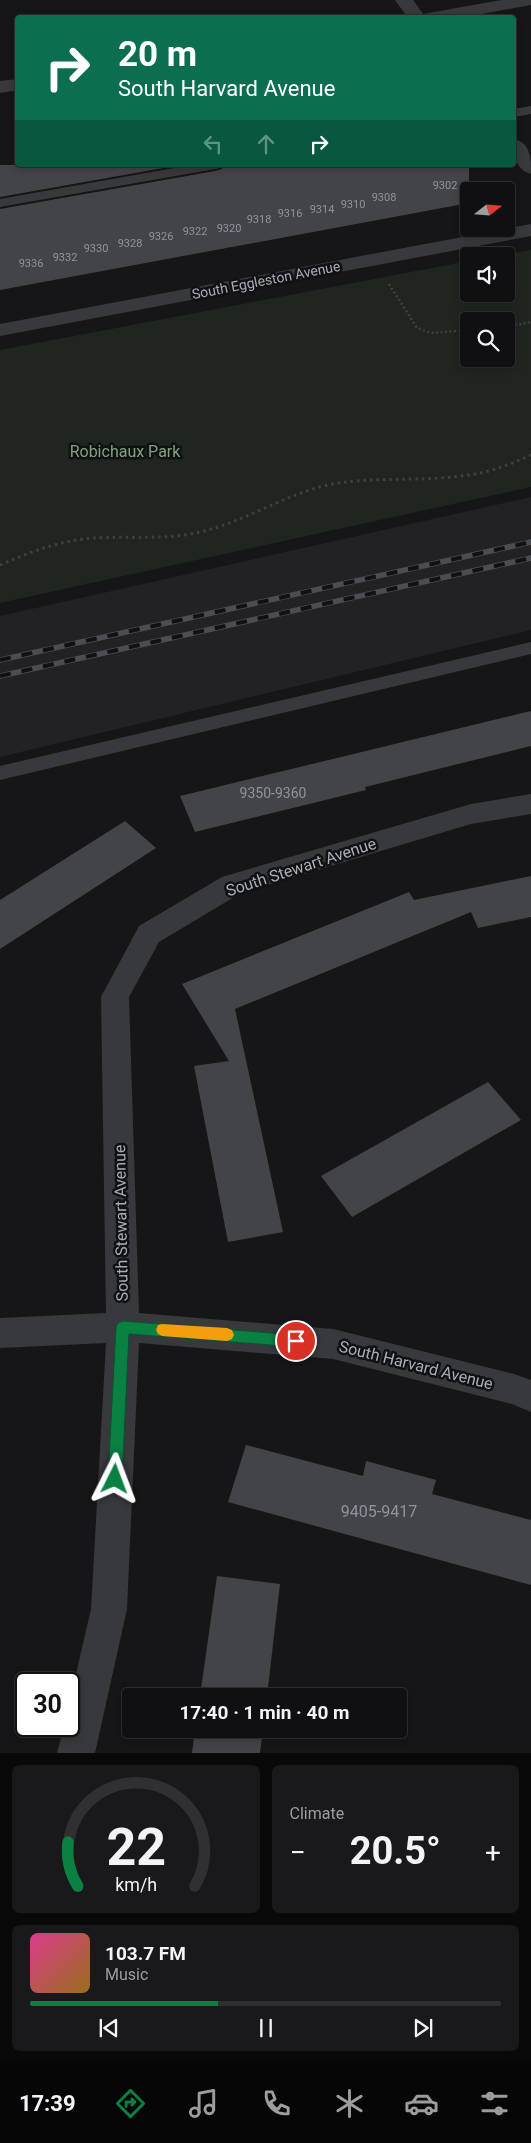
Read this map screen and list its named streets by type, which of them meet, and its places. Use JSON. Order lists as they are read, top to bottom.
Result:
{
  "streets": {
    "street": ["South Eggleston Avenue", "South Stewart Avenue", "South Harvard Avenue"]
  },
  "crossings": [
    ["South Stewart Avenue", "South Harvard Avenue"]
  ],
  "parks": ["Robichaux Park"],
  "house_numbers": [
    "9302",
    "9308",
    "9310",
    "9314",
    "9316",
    "9318",
    "9320",
    "9322",
    "9326",
    "9328",
    "9330",
    "9332",
    "9336",
    "9350-9360",
    "9405-9417"
  ],
  "north": "right",
  "page": {
    "turn": ["20 m", "South Harvard Avenue"],
    "limit": "30",
    "trip": "17:40 · 1 min · 40 m",
    "tile": "Climate",
    "heat": ["−", "20.5°", "+"],
    "song": ["103.7 FM", "Music"],
    "tabs": "17:39",
    "gauge": ["22", "km/h"]
  }
}
